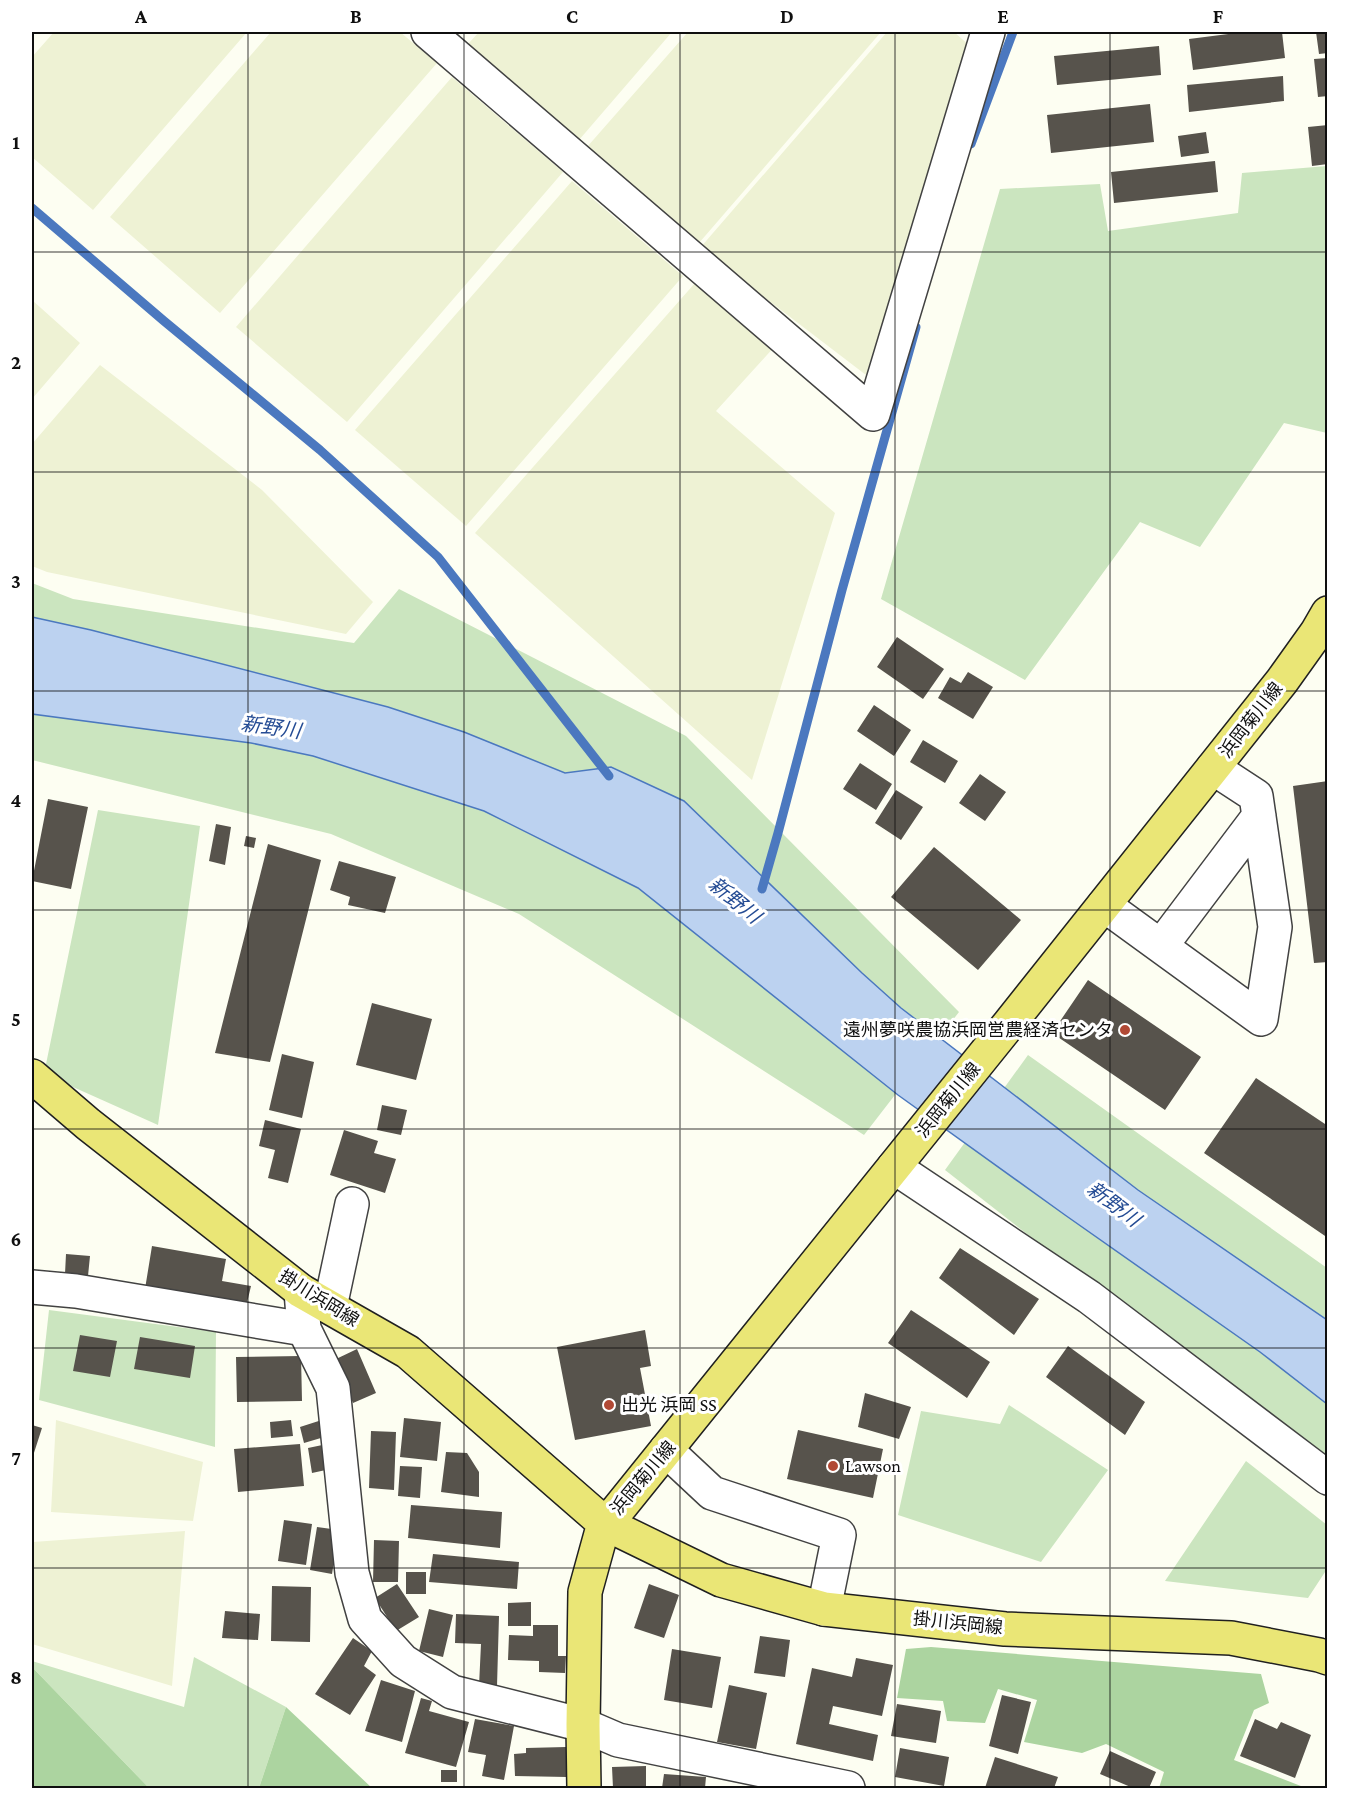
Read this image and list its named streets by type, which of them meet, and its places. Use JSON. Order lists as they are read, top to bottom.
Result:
{
  "streets": {
    "main road": ["浜岡菊川線", "掛川浜岡線"]
  },
  "crossings": [
    ["浜岡菊川線", "掛川浜岡線"]
  ],
  "water": ["新野川"],
  "places": ["遠州夢咲農協浜岡営農経済センタ", "出光 浜岡 SS", "Lawson"],
  "grid": {
    "columns": [
      "A",
      "B",
      "C",
      "D",
      "E",
      "F"
    ],
    "rows": [
      "1",
      "2",
      "3",
      "4",
      "5",
      "6",
      "7",
      "8"
    ]
  }
}
